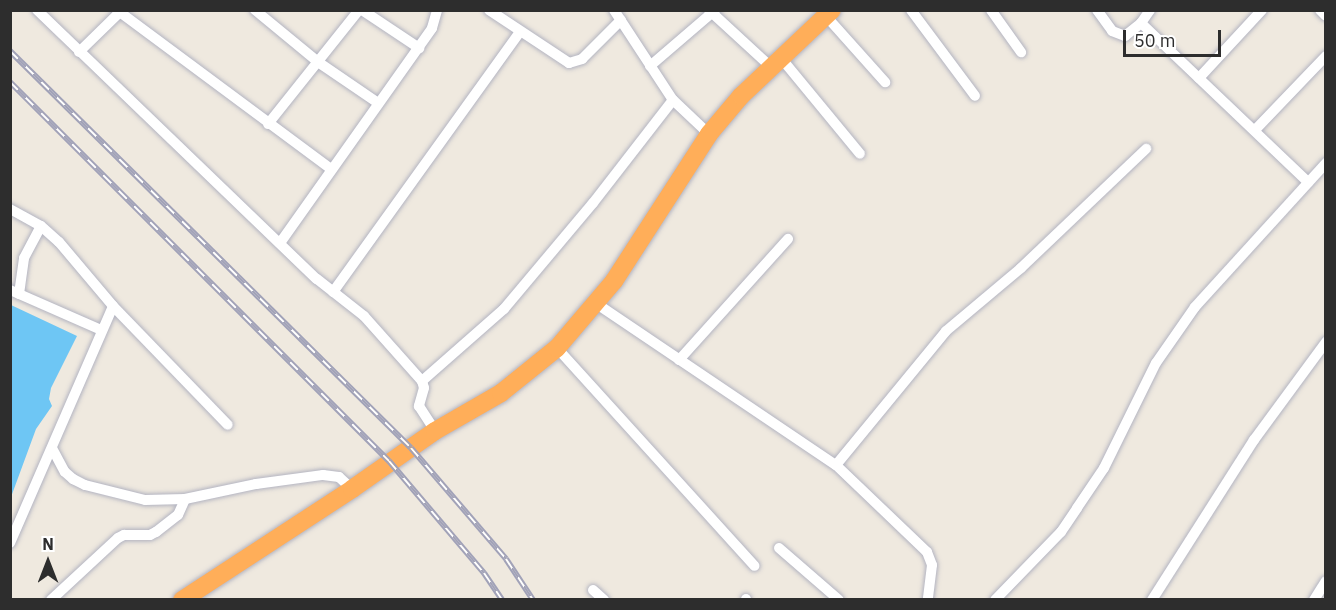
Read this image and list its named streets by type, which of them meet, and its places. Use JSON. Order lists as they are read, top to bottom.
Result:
{
  "scale_bar": "50 m",
  "north": "top"
}
